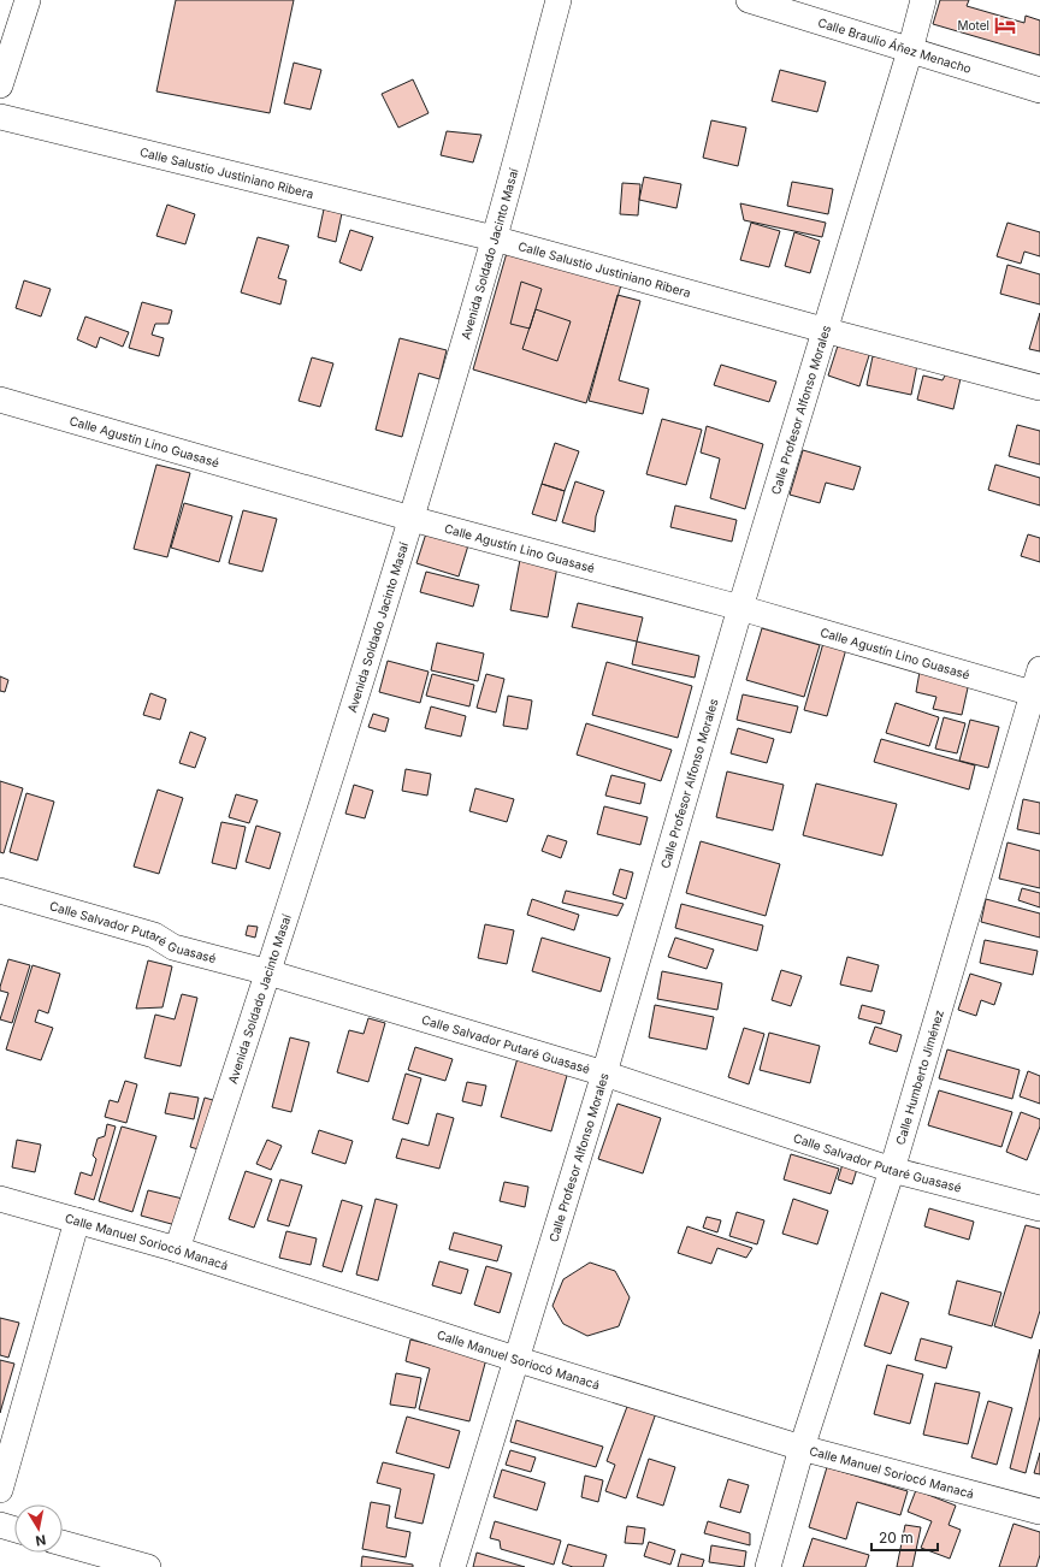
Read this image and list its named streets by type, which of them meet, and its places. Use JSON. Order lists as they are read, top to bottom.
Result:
{
  "streets": {
    "street": [
      "Calle Braulio Áñez Menacho",
      "Calle Salustio Justiniano Ribera",
      "Avenida Soldado Jacinto Masaí",
      "Calle Profesor Alfonso Morales",
      "Calle Agustín Lino Guasasé",
      "Calle Salvador Putaré Guasasé",
      "Calle Humberto Jiménez",
      "Calle Manuel Soriocó Manacá"
    ]
  },
  "crossings": [
    ["Calle Braulio Áñez Menacho", "Calle Profesor Alfonso Morales"],
    ["Calle Salustio Justiniano Ribera", "Avenida Soldado Jacinto Masaí"],
    ["Calle Salustio Justiniano Ribera", "Calle Profesor Alfonso Morales"],
    ["Avenida Soldado Jacinto Masaí", "Calle Agustín Lino Guasasé"],
    ["Avenida Soldado Jacinto Masaí", "Calle Salvador Putaré Guasasé"],
    ["Avenida Soldado Jacinto Masaí", "Calle Manuel Soriocó Manacá"],
    ["Calle Profesor Alfonso Morales", "Calle Agustín Lino Guasasé"],
    ["Calle Profesor Alfonso Morales", "Calle Salvador Putaré Guasasé"],
    ["Calle Profesor Alfonso Morales", "Calle Manuel Soriocó Manacá"],
    ["Calle Agustín Lino Guasasé", "Calle Humberto Jiménez"],
    ["Calle Salvador Putaré Guasasé", "Calle Humberto Jiménez"],
    ["Calle Humberto Jiménez", "Calle Manuel Soriocó Manacá"]
  ],
  "places": {
    "hotel": ["Motel"]
  },
  "scale_bar": "20 m",
  "north": "bottom"
}
